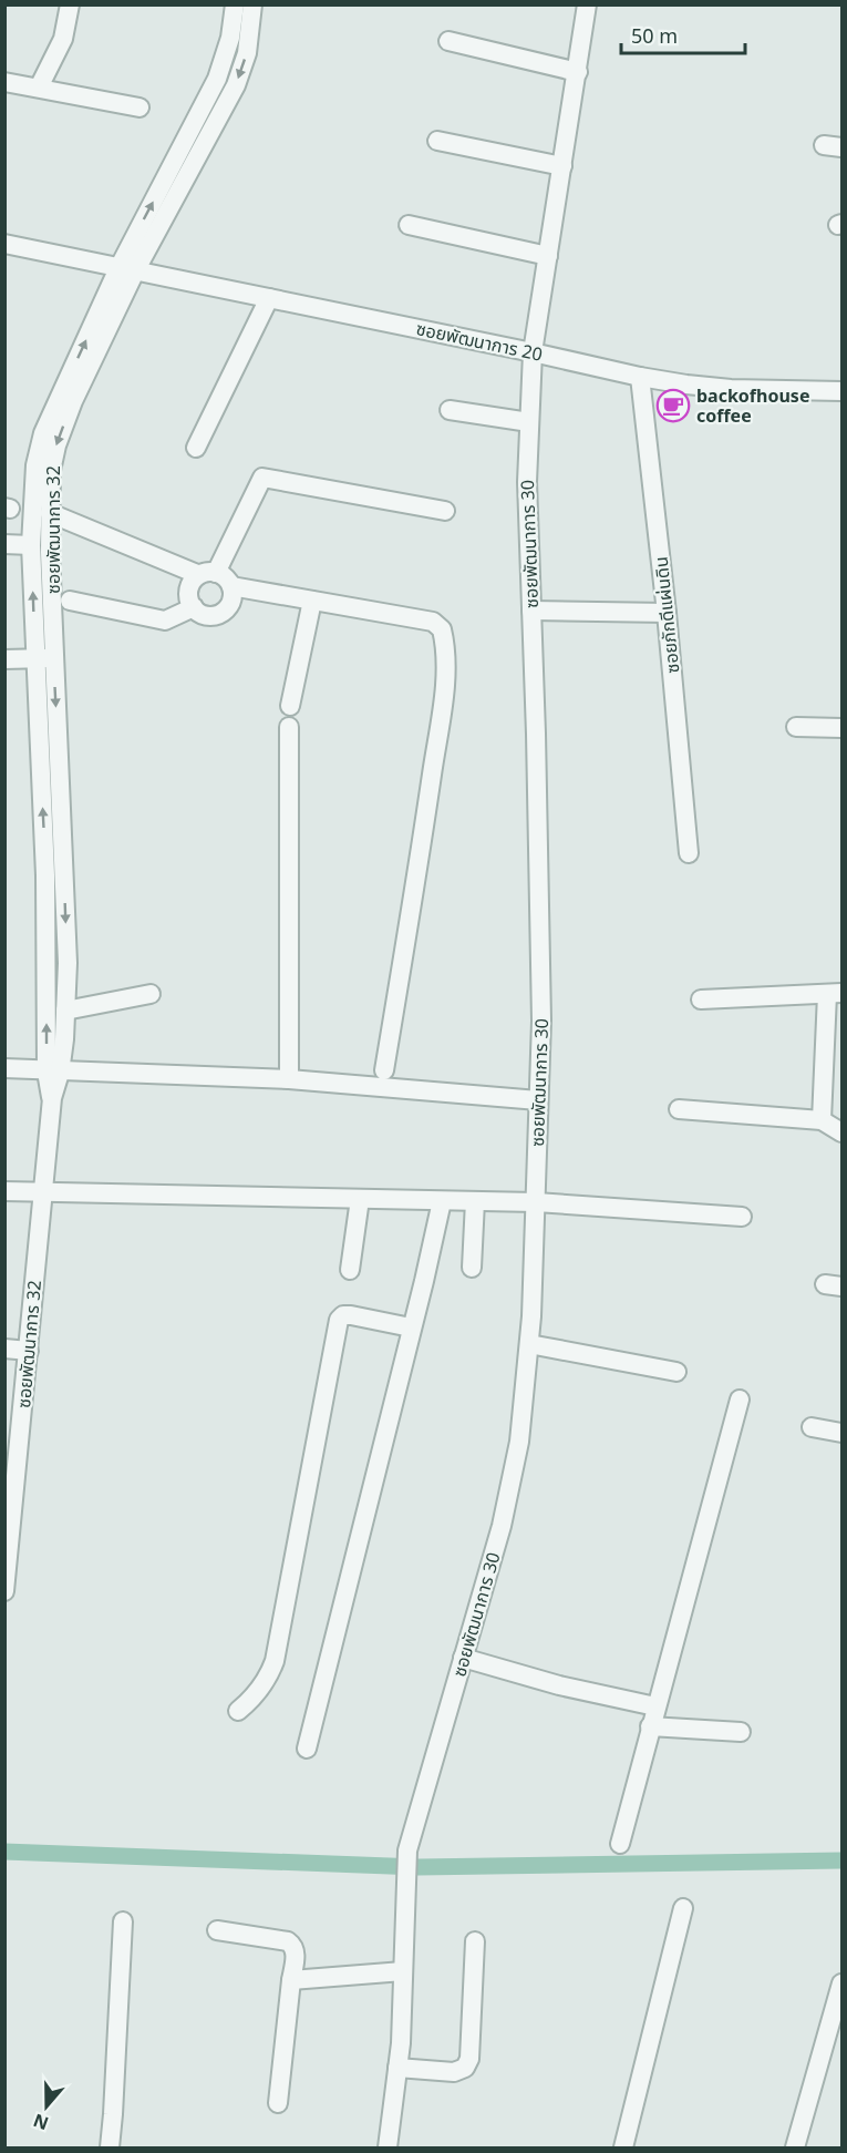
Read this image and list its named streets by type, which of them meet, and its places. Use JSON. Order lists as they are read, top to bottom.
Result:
{
  "streets": {
    "street": [
      "ซอยพัฒนาการ 20",
      "ซอยพัฒนาการ 32",
      "ซอยพัฒนาการ 30",
      "ซอยภักดีแผ่นดิน"
    ]
  },
  "crossings": [
    ["ซอยพัฒนาการ 20", "ซอยพัฒนาการ 32"],
    ["ซอยพัฒนาการ 20", "ซอยพัฒนาการ 30"],
    ["ซอยพัฒนาการ 20", "ซอยภักดีแผ่นดิน"]
  ],
  "places": {
    "cafe": ["backofhouse coffee"]
  },
  "scale_bar": "50 m",
  "north": "bottom"
}
